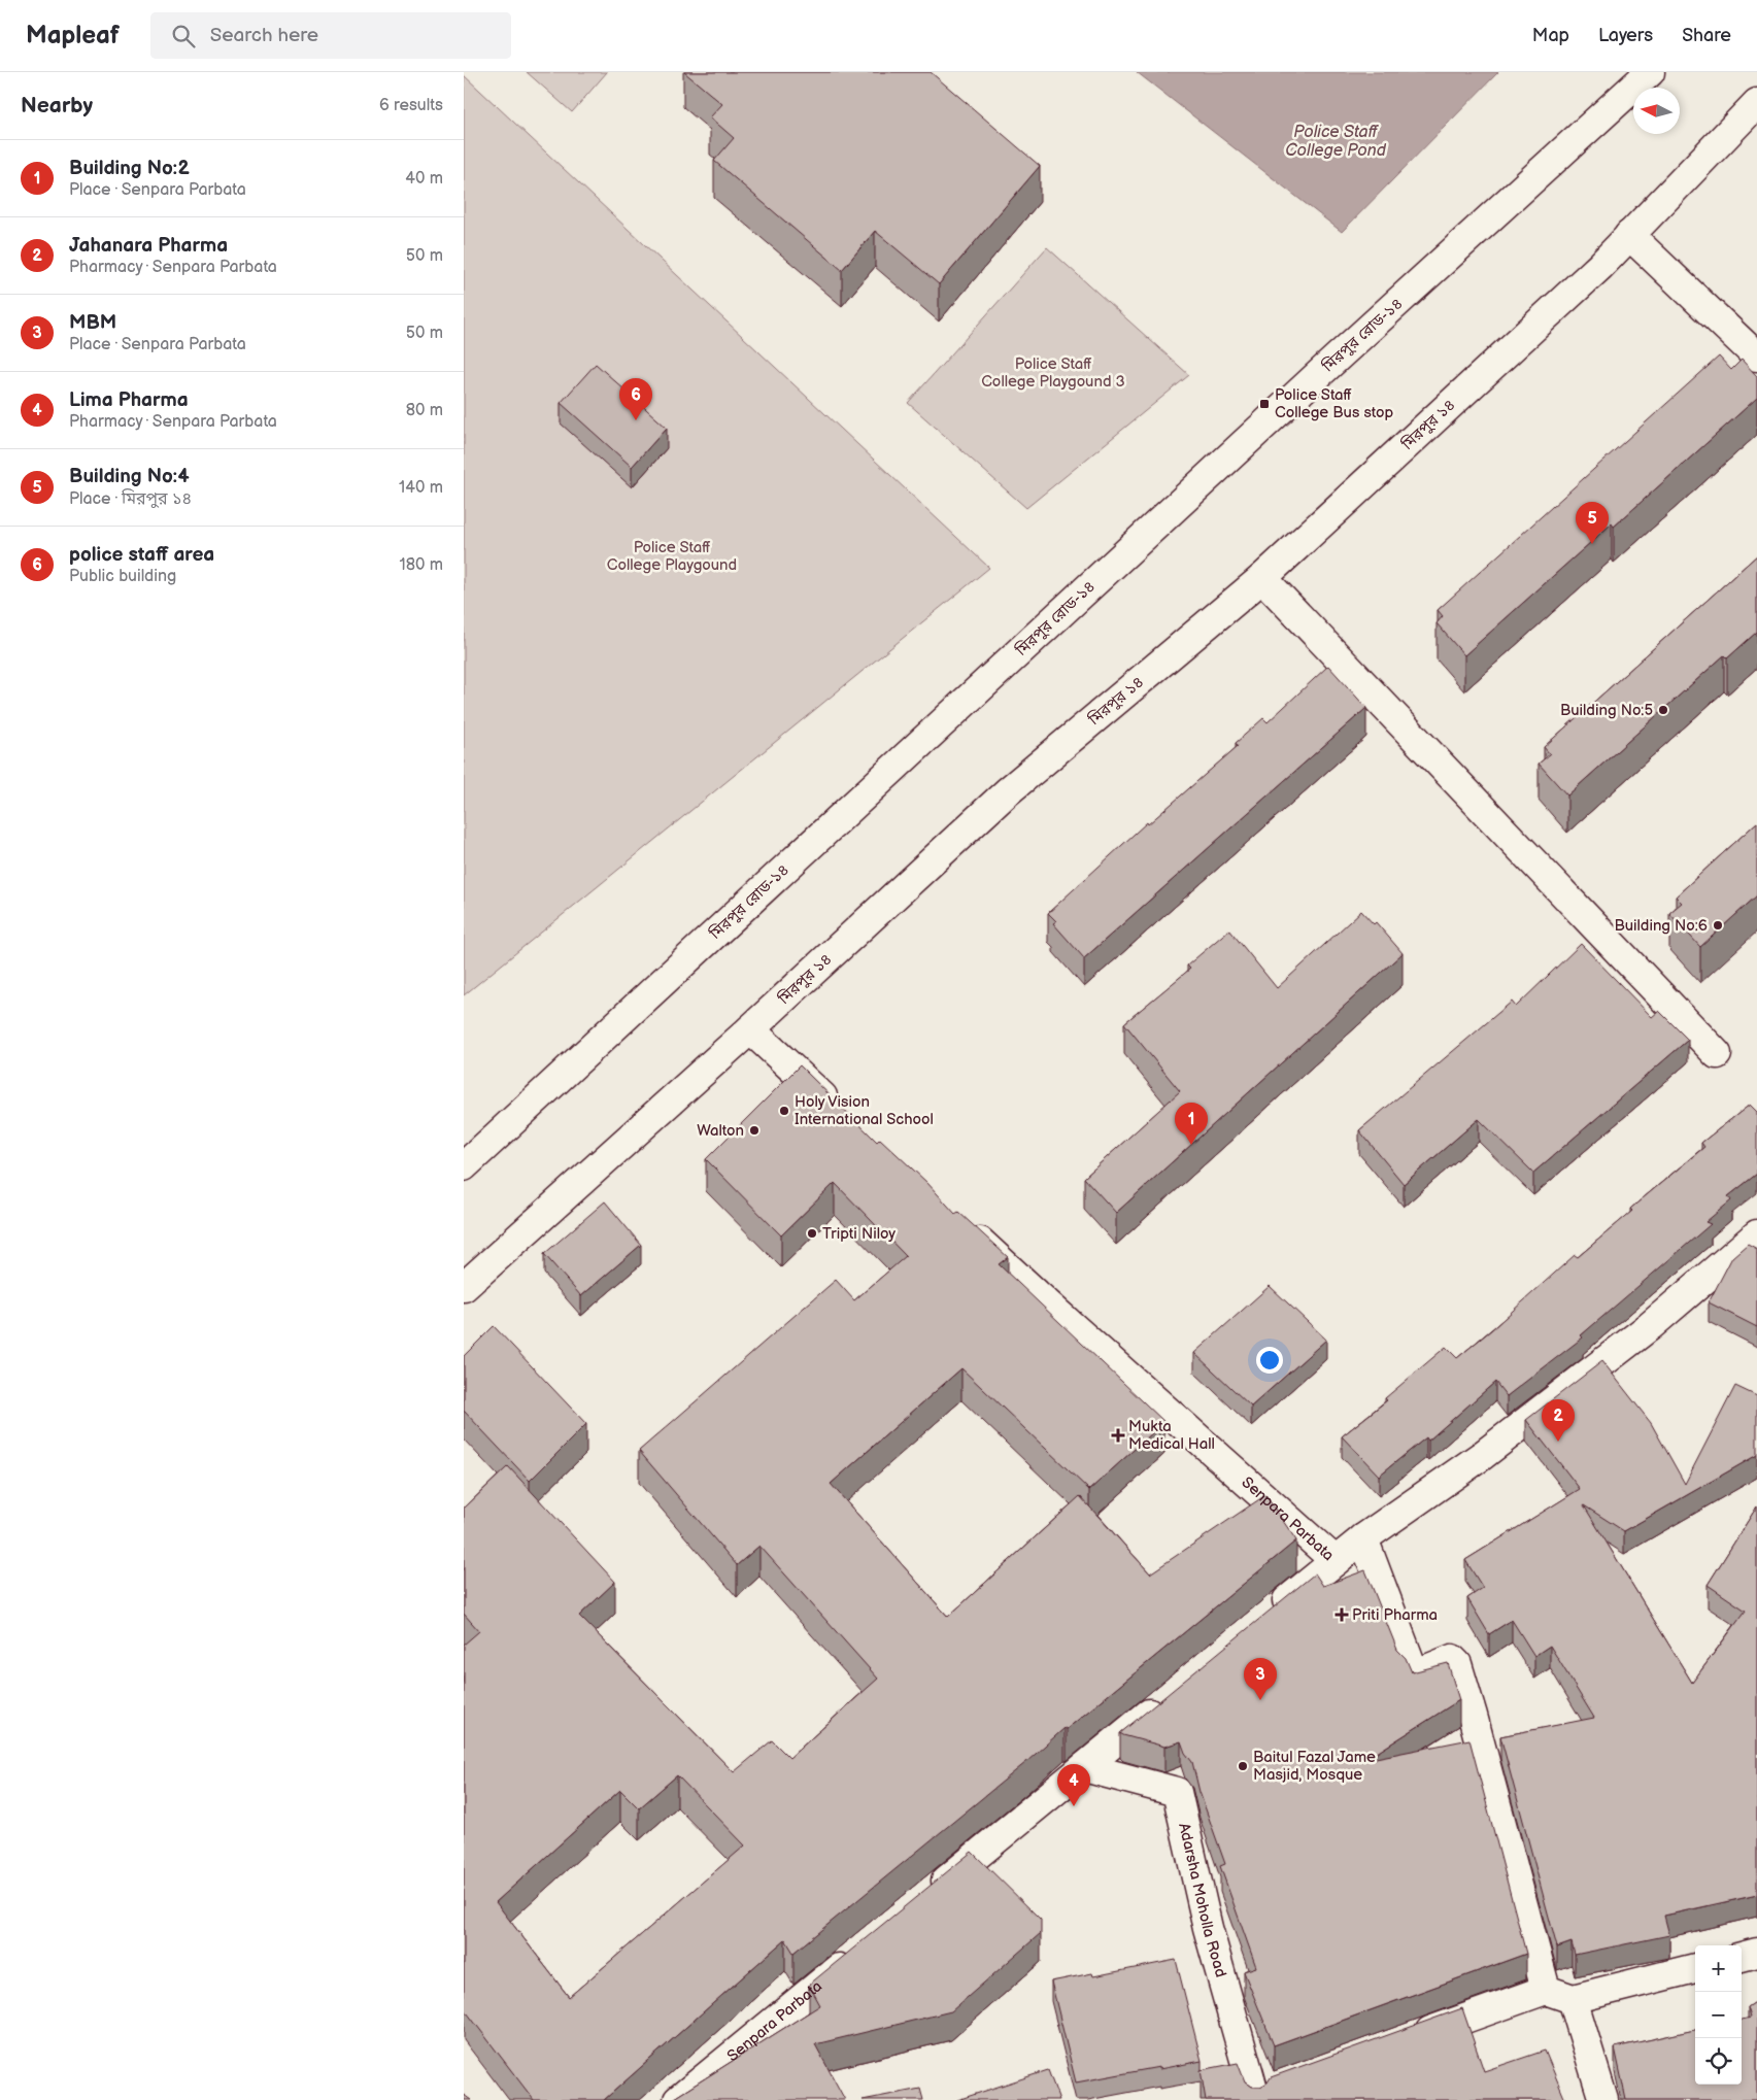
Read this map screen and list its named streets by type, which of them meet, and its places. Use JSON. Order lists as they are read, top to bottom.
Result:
{
  "streets": {
    "street": [
      "মিরপুর রোড-১৪",
      "মিরপুর ১৪",
      "Senpara Parbata",
      "Adarsha Moholla Road"
    ]
  },
  "water": ["Police Staff College Pond"],
  "parks": ["Police Staff College Playgound 3", "Police Staff College Playgound"],
  "places": {
    "transit": ["Police Staff College Bus stop"],
    "other": [
      "Building No:5",
      "Building No:6",
      "Holy Vision International School",
      "Walton",
      "Tripti Niloy",
      "Baitul Fazal Jame Masjid, Mosque"
    ],
    "health": ["Mukta Medical Hall", "Priti Pharma"]
  },
  "north": "left",
  "page": {
    "header": "Mapleaf",
    "search": "Search here",
    "nav": ["Map", "Layers", "Share"],
    "heading": ["Nearby", "6 results"],
    "list": [
      {
        "mark": "1",
        "name": "Building No:2",
        "note": "Place · Senpara Parbata",
        "value": "40 m"
      },
      {
        "mark": "2",
        "name": "Jahanara Pharma",
        "note": "Pharmacy · Senpara Parbata",
        "value": "50 m"
      },
      {
        "mark": "3",
        "name": "MBM",
        "note": "Place · Senpara Parbata",
        "value": "50 m"
      },
      {
        "mark": "4",
        "name": "Lima Pharma",
        "note": "Pharmacy · Senpara Parbata",
        "value": "80 m"
      },
      {
        "mark": "5",
        "name": "Building No:4",
        "note": "Place · মিরপুর ১৪",
        "value": "140 m"
      },
      {
        "mark": "6",
        "name": "police staff area",
        "note": "Public building",
        "value": "180 m"
      }
    ],
    "pins": [
      "6",
      "5",
      "1",
      "2",
      "3",
      "4"
    ],
    "map_buttons": ["+", "−"]
  }
}
